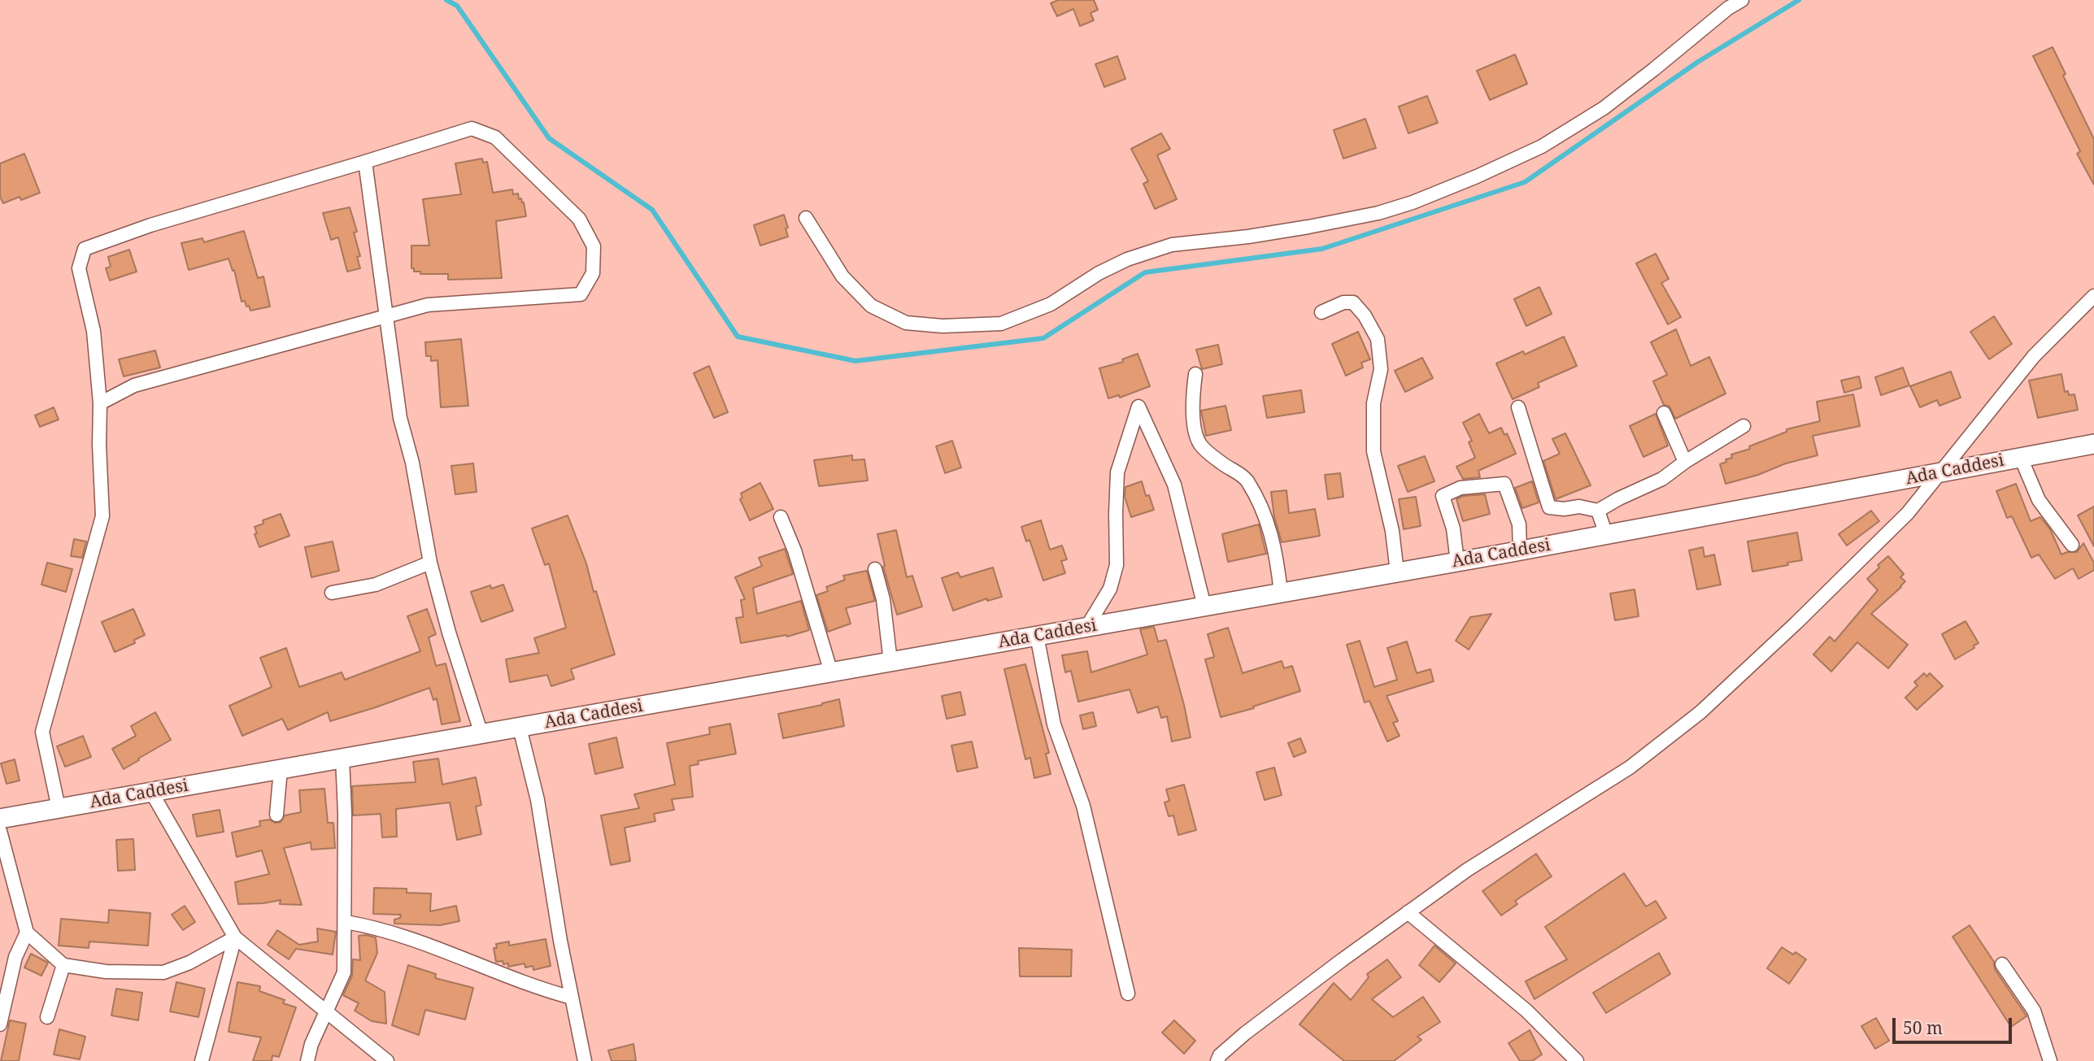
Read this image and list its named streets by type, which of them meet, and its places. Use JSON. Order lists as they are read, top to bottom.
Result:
{
  "streets": {
    "main road": ["Ada Caddesi"]
  },
  "scale_bar": "50 m"
}
